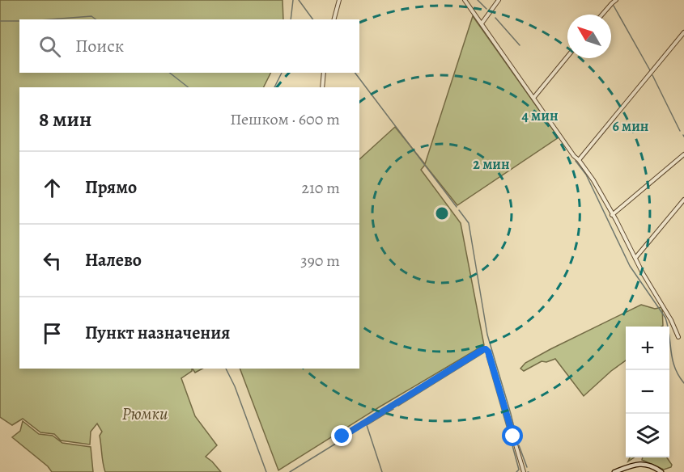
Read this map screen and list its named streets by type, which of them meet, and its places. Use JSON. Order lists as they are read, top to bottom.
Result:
{
  "parks": ["Рюмки"],
  "north": "top left",
  "page": {
    "search": "Поиск",
    "heading": ["8 мин", "Пешком · 600 m"],
    "list": [
      ["Прямо", "210 m"],
      ["Налево", "390 m"],
      "Пункт назначения"
    ],
    "map_buttons": ["+", "−"]
  },
  "rings": ["4 мин", "6 мин", "2 мин"]
}
